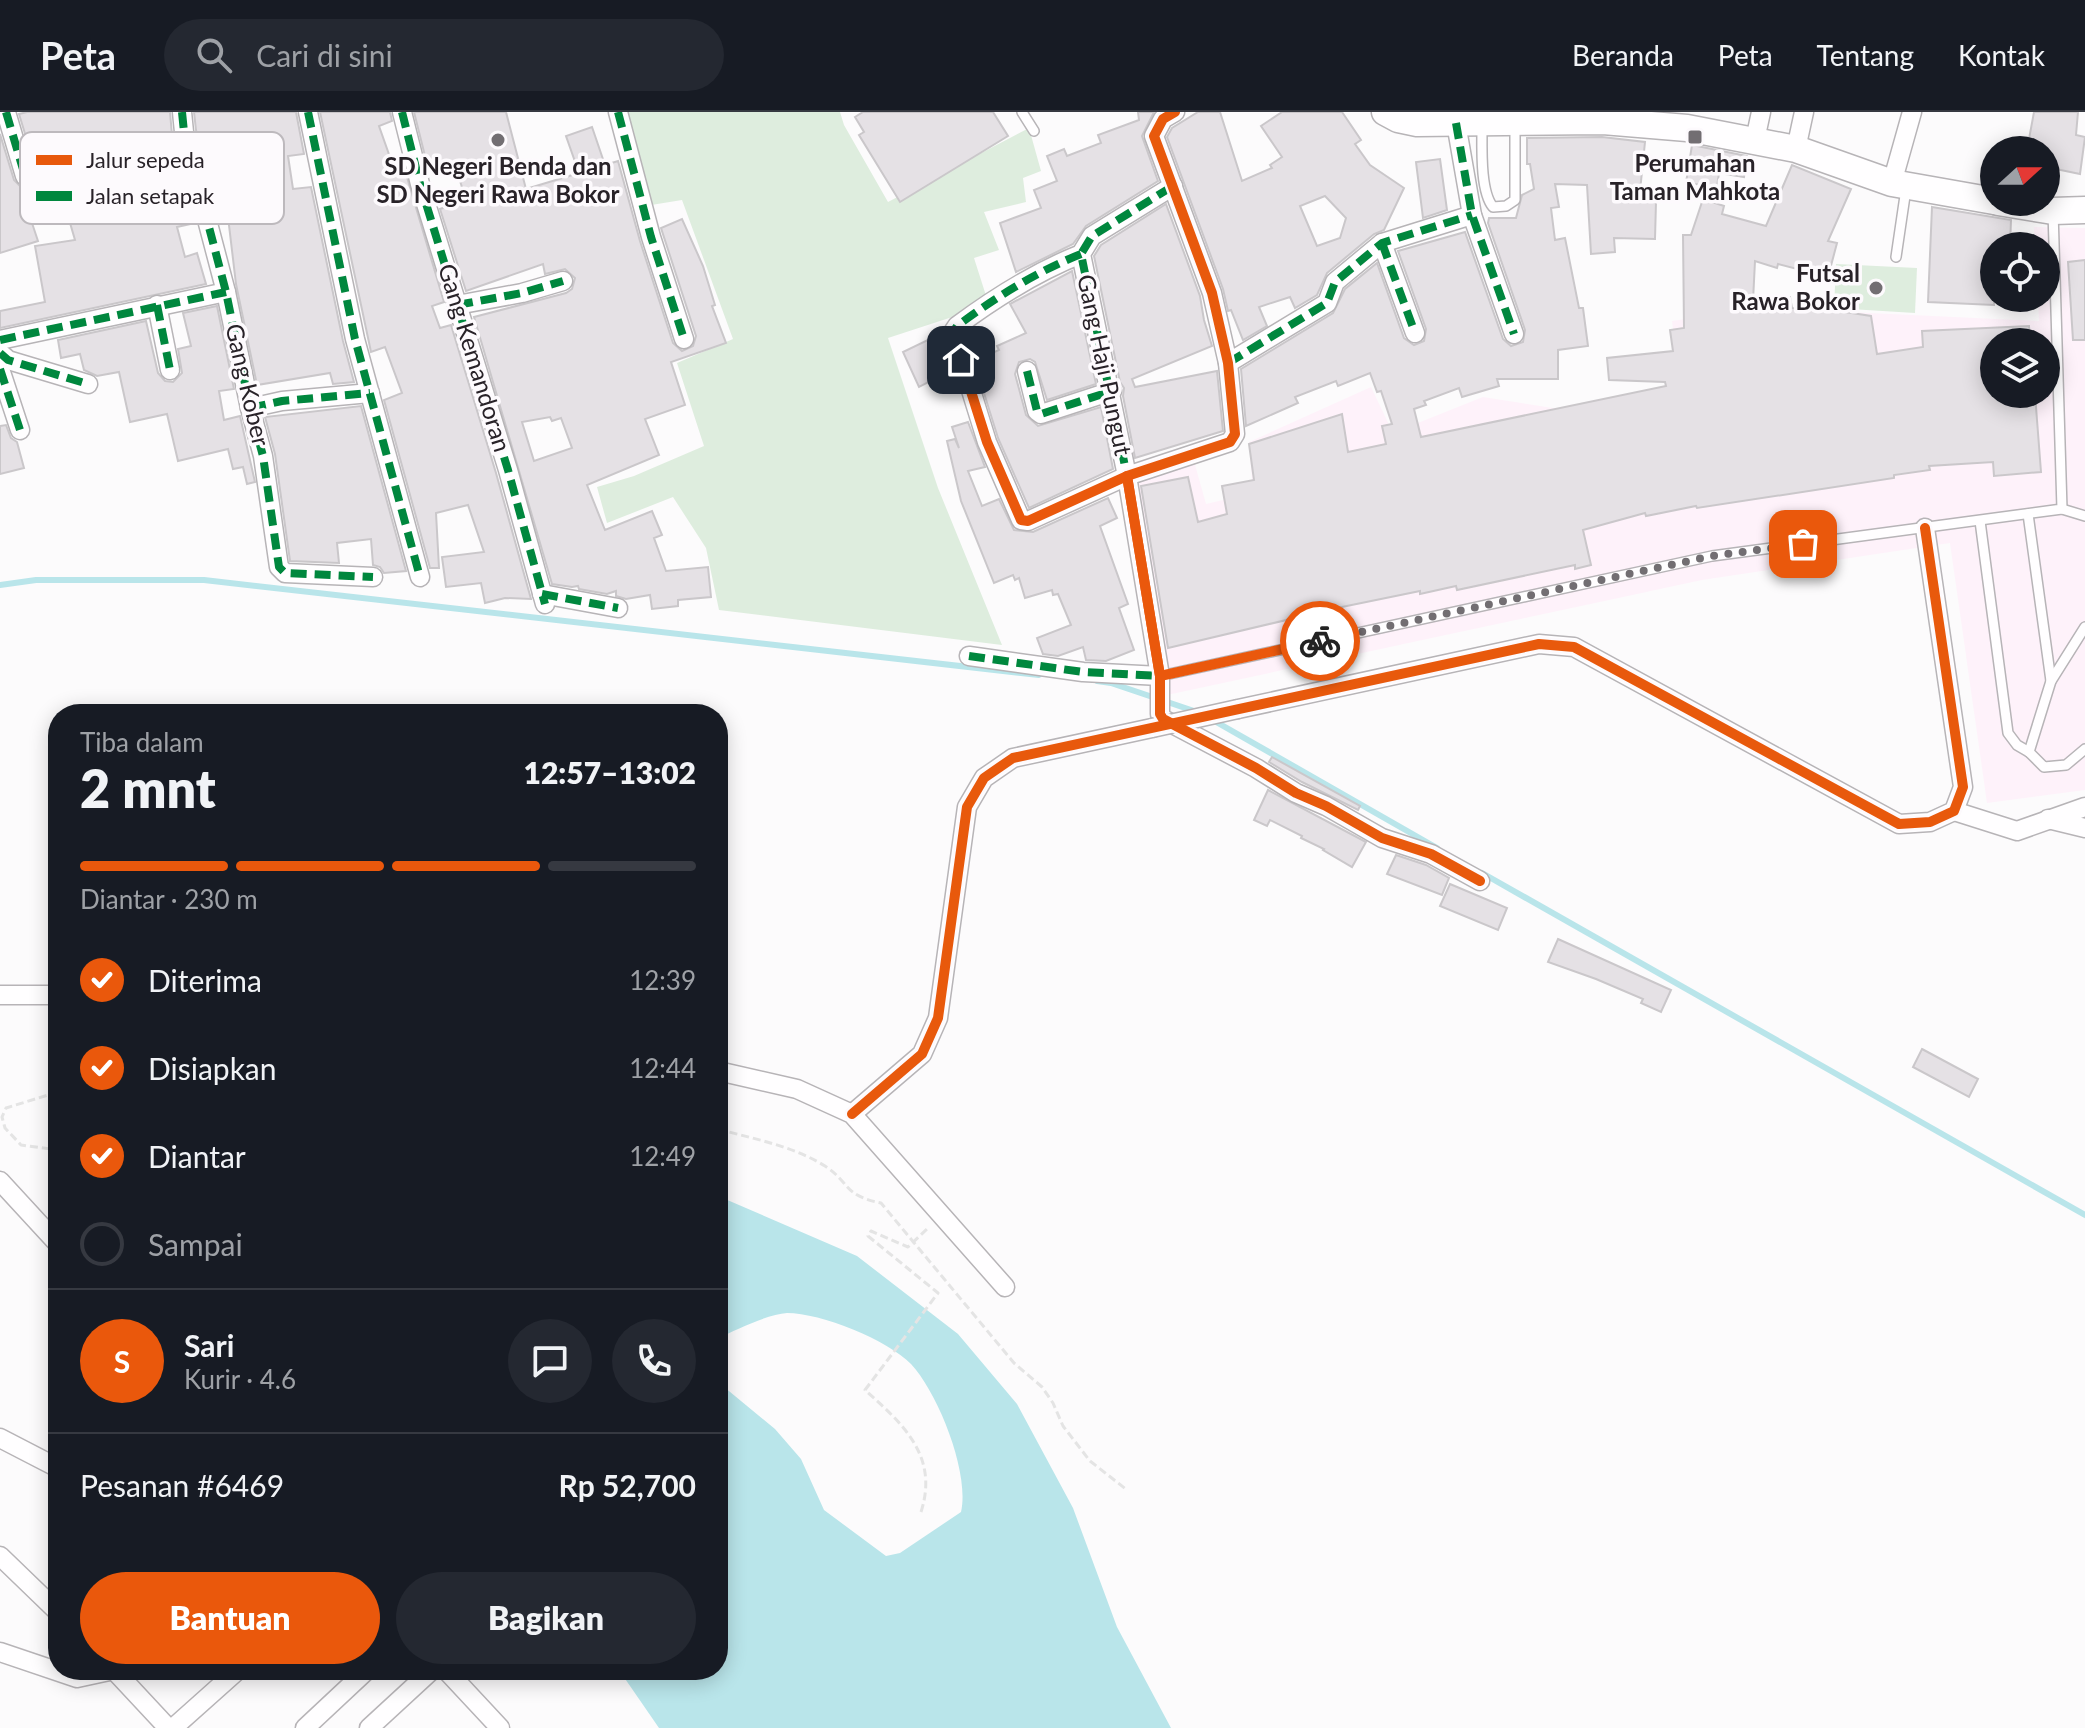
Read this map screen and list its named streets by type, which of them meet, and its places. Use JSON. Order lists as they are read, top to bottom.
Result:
{
  "streets": {
    "street": ["Gang Kemandoran", "Gang Haji Pungut", "Gang Kober"]
  },
  "places": {
    "transit": ["Perumahan Taman Mahkota"],
    "other": ["SD Negeri Benda dan SD Negeri Rawa Bokor", "Futsal Rawa Bokor"]
  },
  "legend": ["Jalur sepeda", "Jalan setapak"],
  "north": "right",
  "page": {
    "header": "Peta",
    "search": "Cari di sini",
    "nav": [
      "Beranda",
      "Peta",
      "Tentang",
      "Kontak"
    ],
    "heading": ["2 mnt", "Tiba dalam", "12:57–13:02"],
    "panel": [
      "Sari",
      "Kurir · 4.6",
      "Pesanan #6469",
      "Rp 52,700"
    ],
    "bar": "Diantar · 230 m",
    "list": [
      ["Diterima", "12:39"],
      ["Disiapkan", "12:44"],
      ["Diantar", "12:49"],
      "Sampai"
    ],
    "round": "S",
    "buttons": ["Bantuan", "Bagikan"]
  }
}
